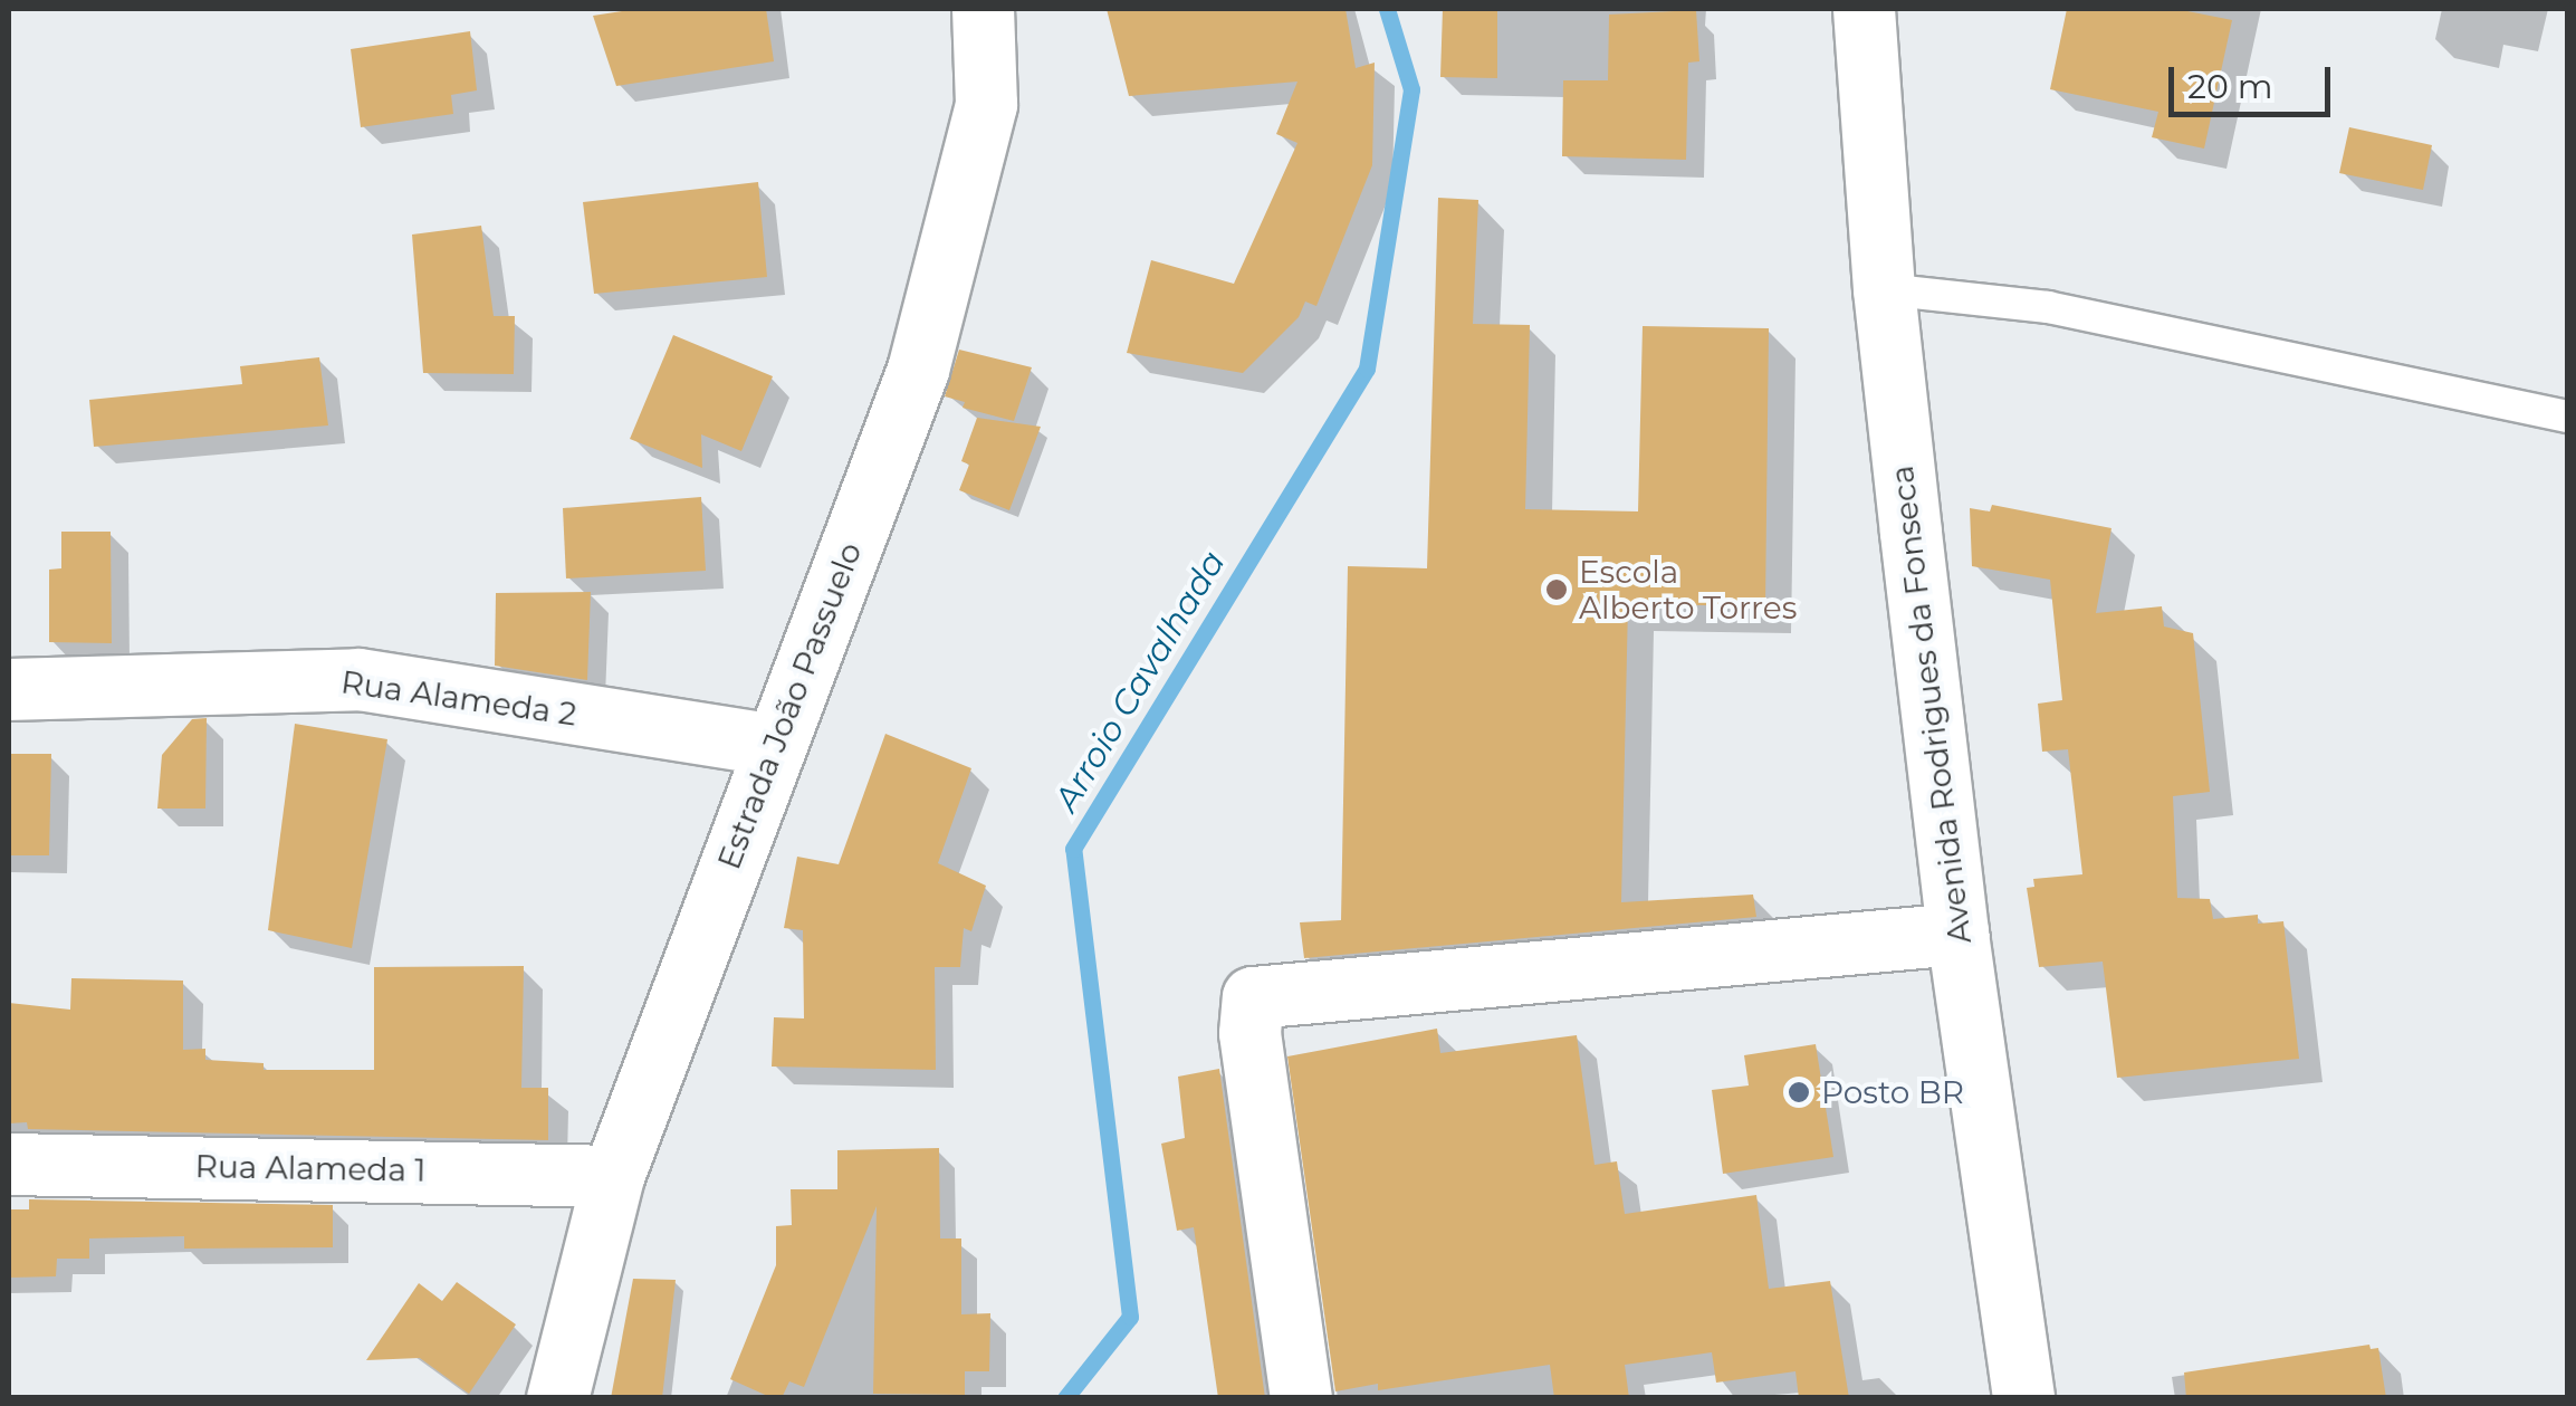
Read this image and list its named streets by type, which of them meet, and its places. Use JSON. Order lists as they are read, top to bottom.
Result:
{
  "streets": {
    "street": [
      "Rua Alameda 2",
      "Avenida Rodrigues da Fonseca",
      "Estrada João Passuelo",
      "Rua Alameda 1"
    ]
  },
  "crossings": [
    ["Rua Alameda 2", "Estrada João Passuelo"],
    ["Estrada João Passuelo", "Rua Alameda 1"]
  ],
  "water": ["Arroio Cavalhada"],
  "places": ["Escola Alberto Torres", "Posto BR"],
  "scale_bar": "20 m"
}
